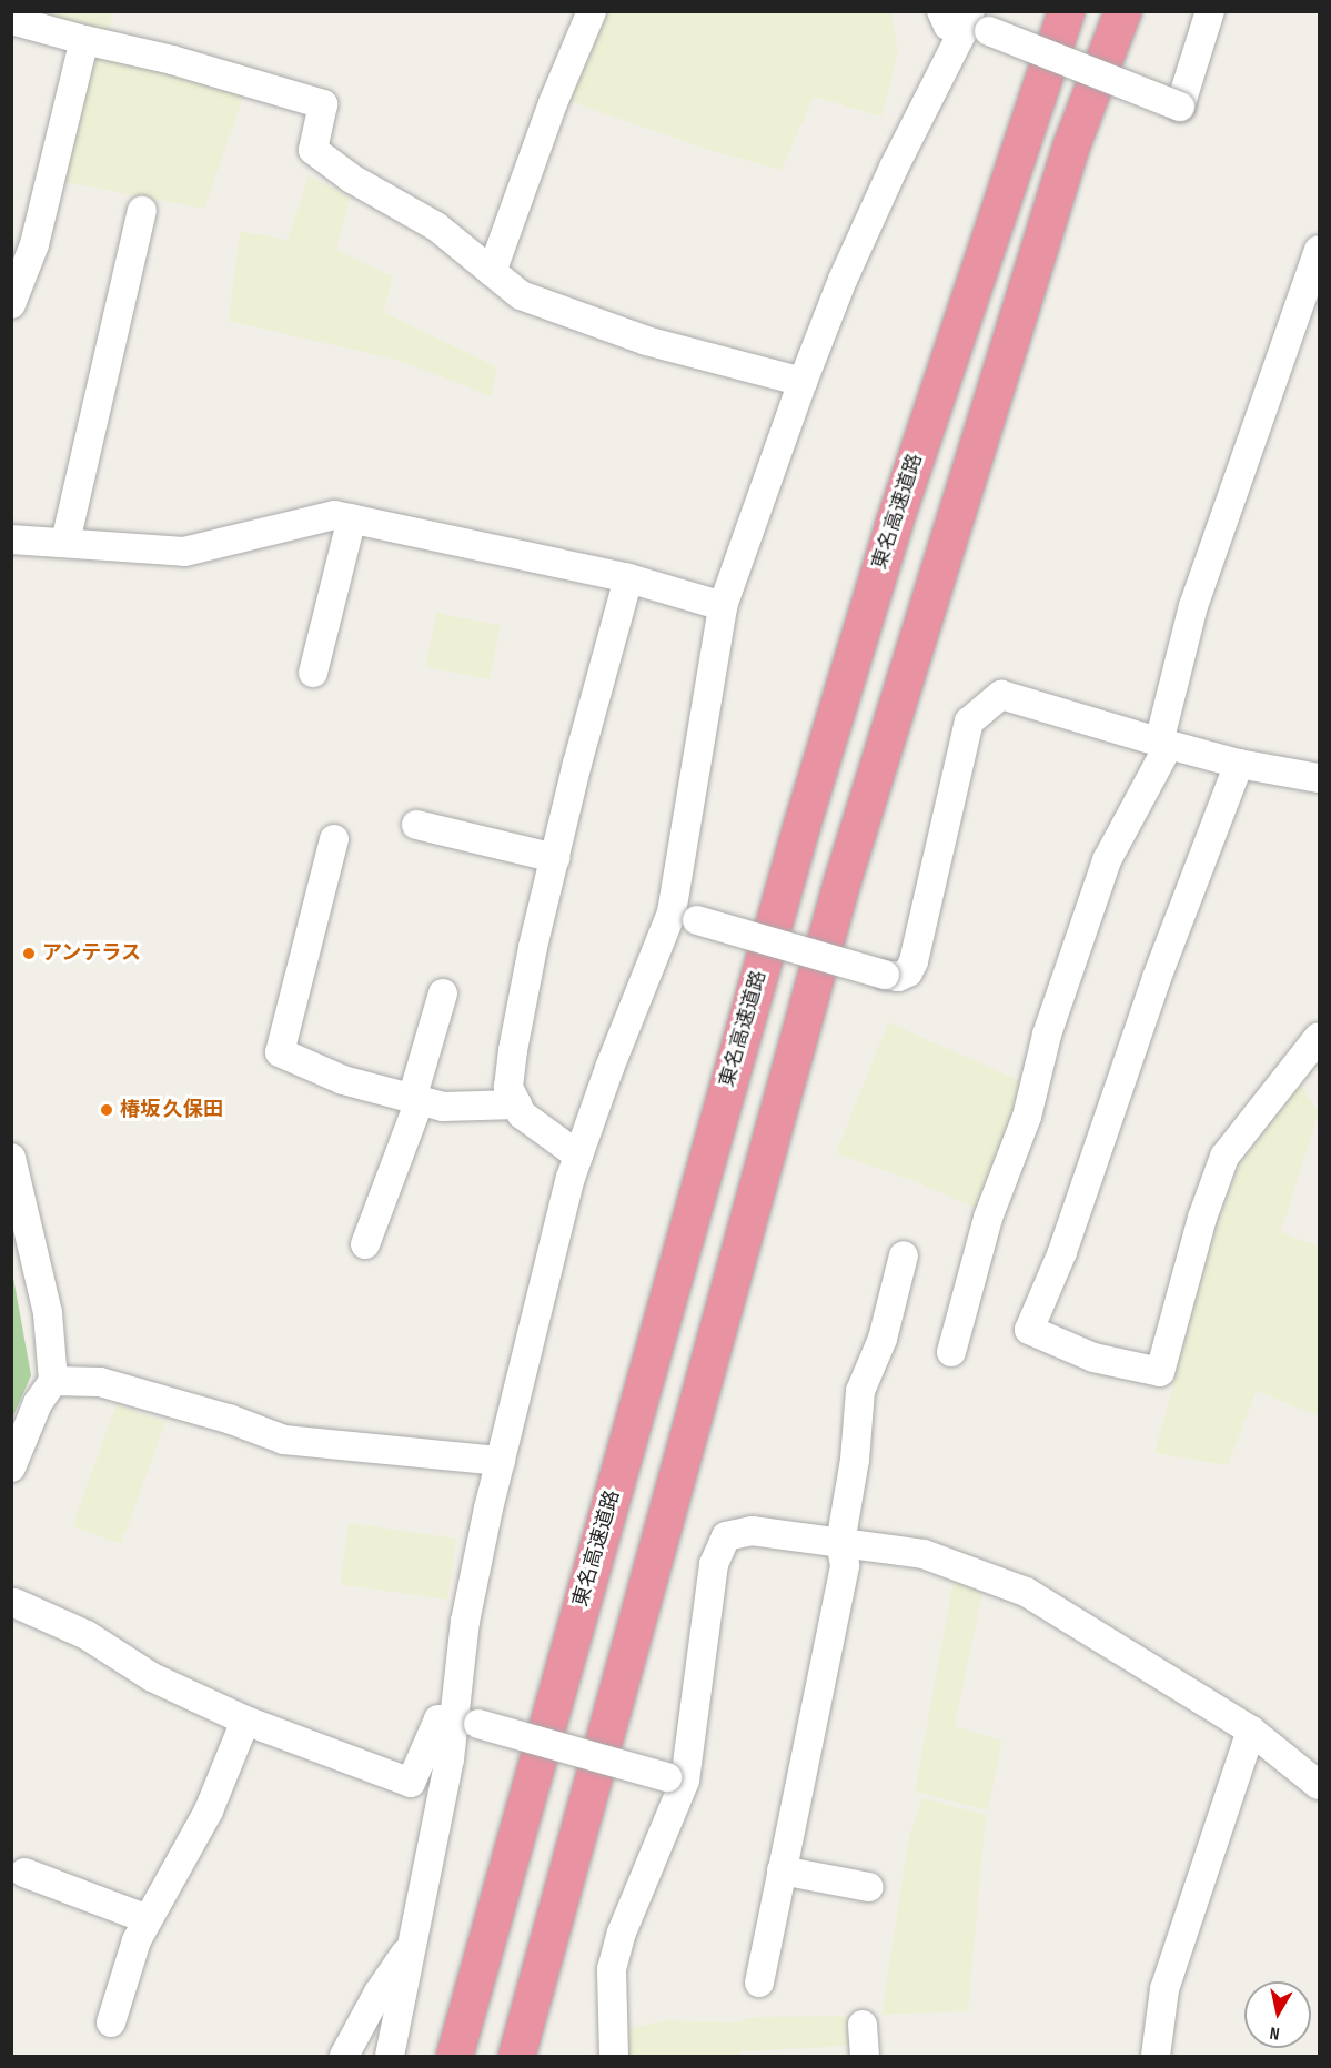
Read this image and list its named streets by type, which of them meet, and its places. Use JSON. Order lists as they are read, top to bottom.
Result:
{
  "streets": {
    "highway": ["東名高速道路"]
  },
  "places": ["アンテラス", "椿坂 久保田"],
  "north": "bottom"
}
